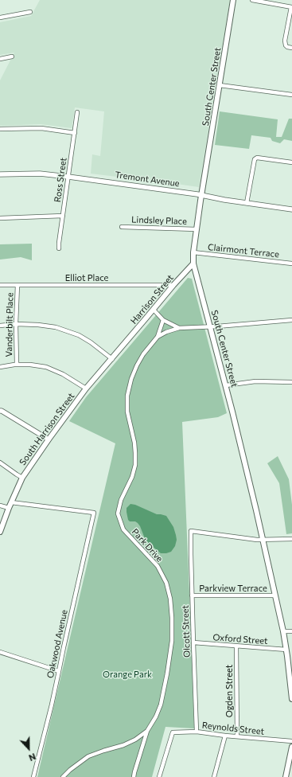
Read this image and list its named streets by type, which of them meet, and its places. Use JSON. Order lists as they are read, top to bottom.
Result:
{
  "streets": {
    "main road": ["South Center Street", "Harrison Street", "South Harrison Street"],
    "street": [
      "Tremont Avenue",
      "Ross Street",
      "Lindsley Place",
      "Clairmont Terrace",
      "Elliot Place",
      "Vanderbilt Place",
      "Park Drive",
      "Parkview Terrace",
      "Olcott Street",
      "Oxford Street",
      "Oakwood Avenue",
      "Ogden Street",
      "Reynolds Street"
    ]
  },
  "crossings": [
    ["South Center Street", "Tremont Avenue"],
    ["South Center Street", "Lindsley Place"],
    ["South Center Street", "Clairmont Terrace"],
    ["South Center Street", "Harrison Street"],
    ["South Center Street", "Park Drive"],
    ["South Center Street", "Parkview Terrace"],
    ["South Center Street", "Olcott Street"],
    ["South Center Street", "Oxford Street"],
    ["Tremont Avenue", "Ross Street"],
    ["Elliot Place", "Harrison Street"],
    ["Elliot Place", "Vanderbilt Place"],
    ["Harrison Street", "South Harrison Street"],
    ["South Harrison Street", "Oakwood Avenue"],
    ["Parkview Terrace", "Olcott Street"],
    ["Olcott Street", "Oxford Street"],
    ["Olcott Street", "Reynolds Street"],
    ["Oxford Street", "Ogden Street"],
    ["Ogden Street", "Reynolds Street"]
  ],
  "parks": ["Orange Park"],
  "north": "bottom"
}
